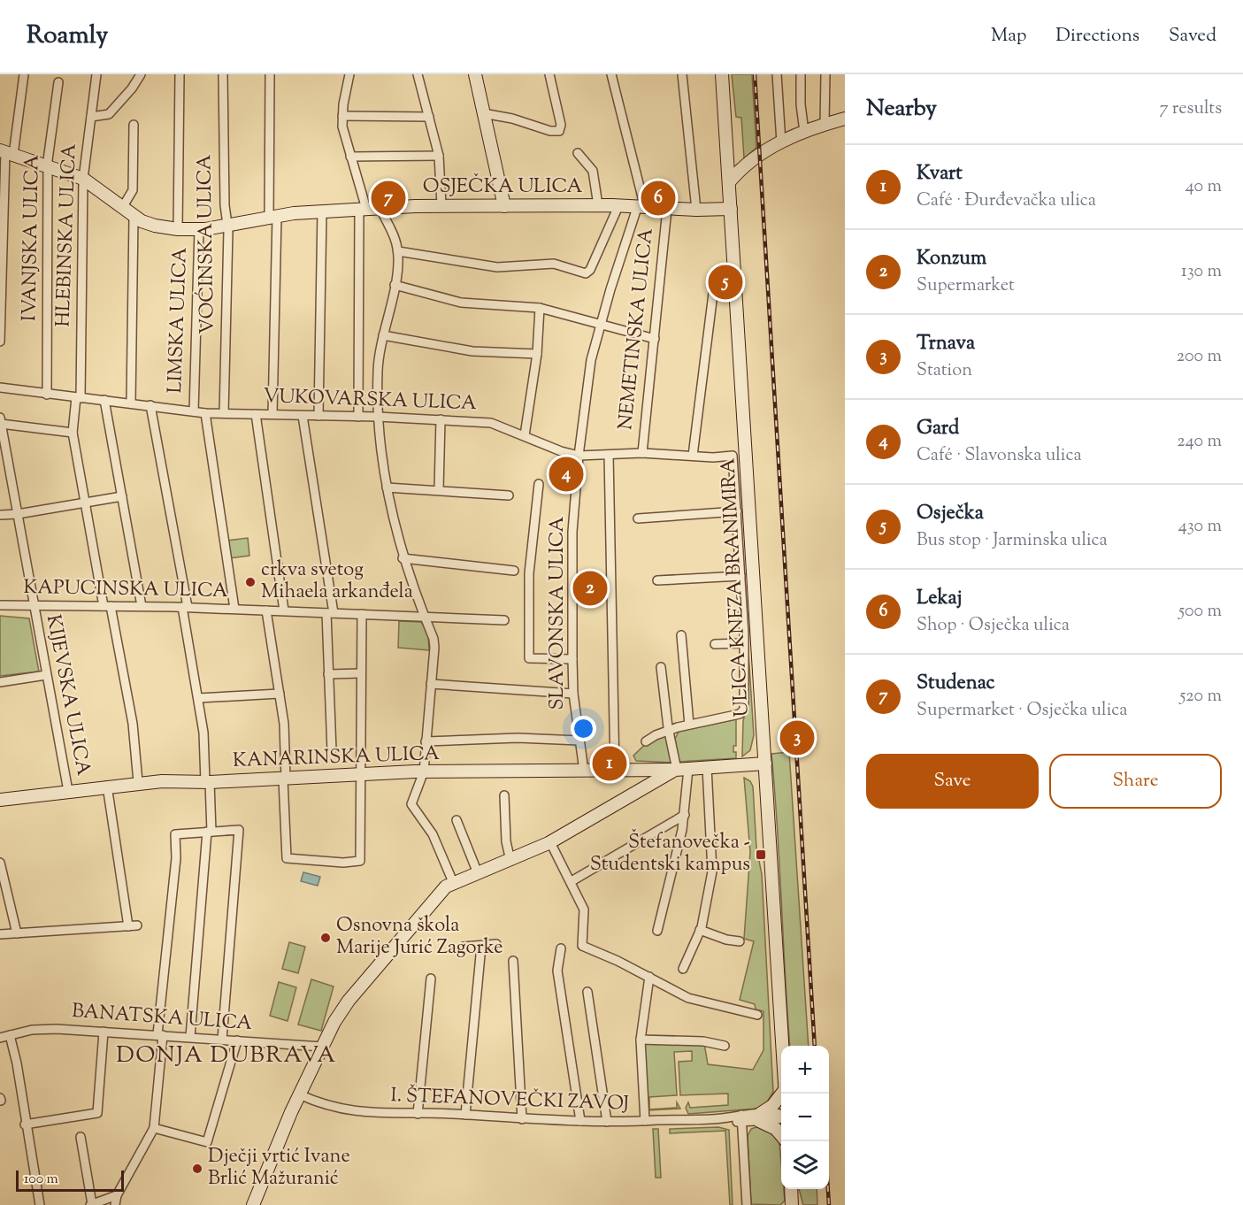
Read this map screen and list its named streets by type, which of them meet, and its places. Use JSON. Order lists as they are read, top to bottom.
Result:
{
  "streets": {
    "street": [
      "OSJEČKA ULICA",
      "HLEBINSKA ULICA",
      "IVANJSKA ULICA",
      "VOĆINSKA ULICA",
      "LIMSKA ULICA",
      "NEMETINSKA ULICA",
      "VUKOVARSKA ULICA",
      "ULICA KNEZA BRANIMIRA",
      "KAPUCINSKA ULICA",
      "SLAVONSKA ULICA",
      "KIJEVSKA ULICA",
      "KANARINSKA ULICA",
      "BANATSKA ULICA",
      "I. ŠTEFANOVEČKI ZAVOJ"
    ]
  },
  "crossings": [
    ["OSJEČKA ULICA", "HLEBINSKA ULICA"],
    ["OSJEČKA ULICA", "IVANJSKA ULICA"],
    ["OSJEČKA ULICA", "VOĆINSKA ULICA"],
    ["OSJEČKA ULICA", "LIMSKA ULICA"],
    ["OSJEČKA ULICA", "NEMETINSKA ULICA"],
    ["OSJEČKA ULICA", "ULICA KNEZA BRANIMIRA"],
    ["OSJEČKA ULICA", "SLAVONSKA ULICA"],
    ["HLEBINSKA ULICA", "VUKOVARSKA ULICA"],
    ["HLEBINSKA ULICA", "KAPUCINSKA ULICA"],
    ["HLEBINSKA ULICA", "KANARINSKA ULICA"],
    ["IVANJSKA ULICA", "VUKOVARSKA ULICA"],
    ["VOĆINSKA ULICA", "VUKOVARSKA ULICA"],
    ["LIMSKA ULICA", "VUKOVARSKA ULICA"],
    ["LIMSKA ULICA", "KAPUCINSKA ULICA"],
    ["NEMETINSKA ULICA", "VUKOVARSKA ULICA"],
    ["VUKOVARSKA ULICA", "ULICA KNEZA BRANIMIRA"],
    ["VUKOVARSKA ULICA", "SLAVONSKA ULICA"],
    ["ULICA KNEZA BRANIMIRA", "KANARINSKA ULICA"],
    ["KAPUCINSKA ULICA", "KIJEVSKA ULICA"],
    ["SLAVONSKA ULICA", "KANARINSKA ULICA"],
    ["KIJEVSKA ULICA", "KANARINSKA ULICA"]
  ],
  "districts": ["DONJA DUBRAVA"],
  "places": {
    "other": ["crkva svetog Mihaela arkanđela", "Osnovna škola Marije Jurić Zagorke", "Dječji vrtić Ivane Brlić Mažuranić"],
    "transit": ["Štefanovečka - Studentski kampus"]
  },
  "scale_bar": "100 m",
  "page": {
    "header": "Roamly",
    "nav": ["Map", "Directions", "Saved"],
    "heading": ["Nearby", "7 results"],
    "list": [
      {
        "mark": "1",
        "name": "Kvart",
        "note": "Café · Đurđevačka ulica",
        "value": "40 m"
      },
      {
        "mark": "2",
        "name": "Konzum",
        "note": "Supermarket",
        "value": "130 m"
      },
      {
        "mark": "3",
        "name": "Trnava",
        "note": "Station",
        "value": "200 m"
      },
      {
        "mark": "4",
        "name": "Gard",
        "note": "Café · Slavonska ulica",
        "value": "240 m"
      },
      {
        "mark": "5",
        "name": "Osječka",
        "note": "Bus stop · Jarminska ulica",
        "value": "430 m"
      },
      {
        "mark": "6",
        "name": "Lekaj",
        "note": "Shop · Osječka ulica",
        "value": "500 m"
      },
      {
        "mark": "7",
        "name": "Studenac",
        "note": "Supermarket · Osječka ulica",
        "value": "520 m"
      }
    ],
    "pins": [
      "6",
      "7",
      "5",
      "4",
      "2",
      "3",
      "1"
    ],
    "buttons": ["Save", "Share"],
    "map_buttons": ["+", "−"],
    "scale": "100 m"
  }
}
